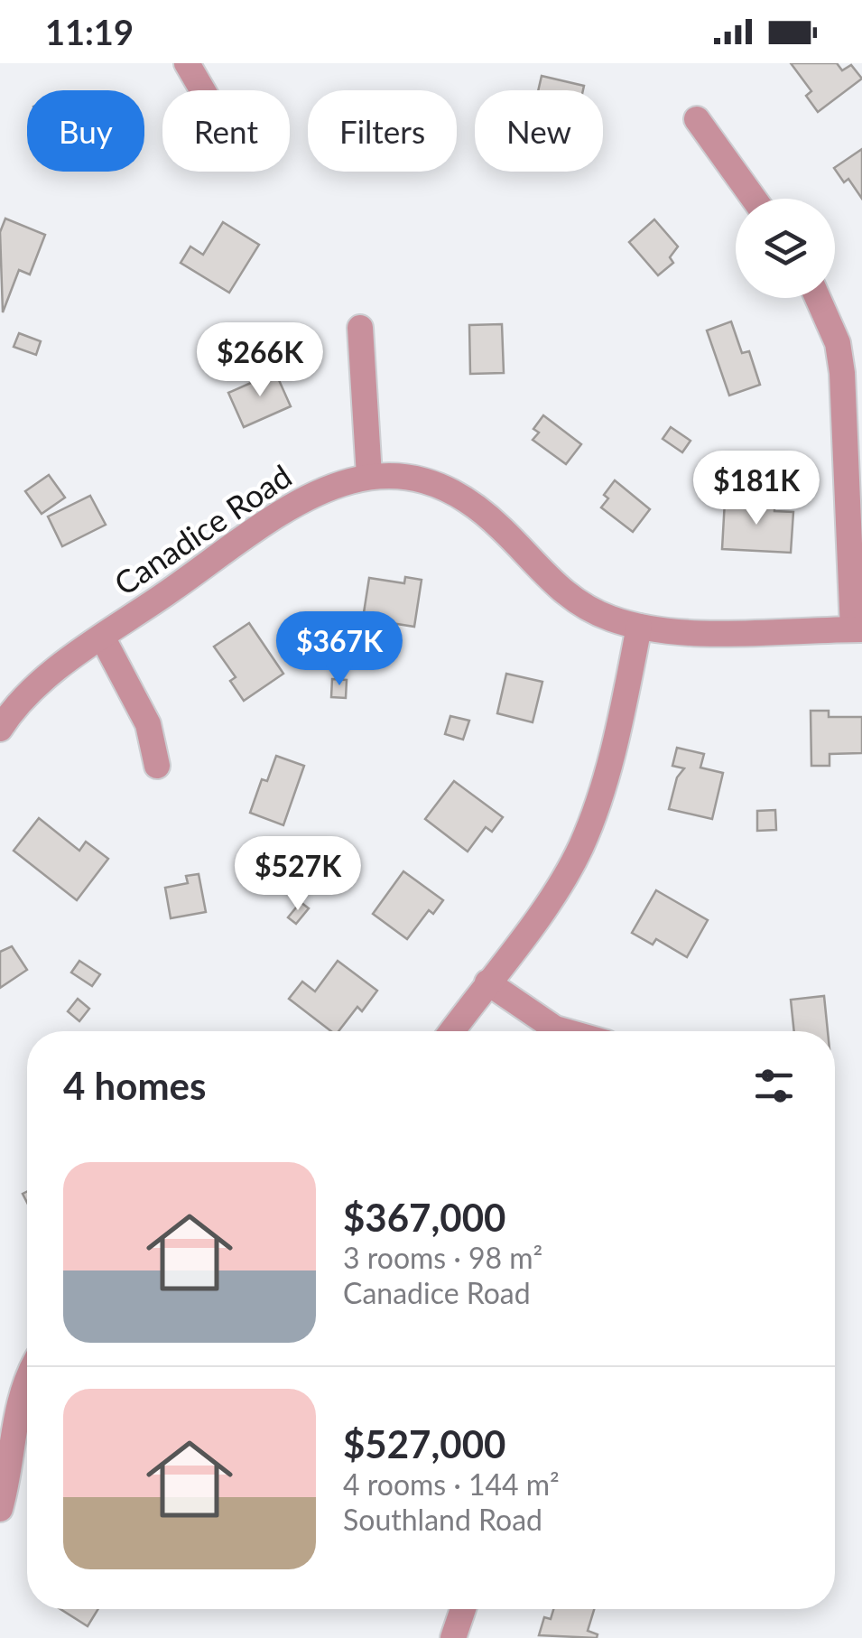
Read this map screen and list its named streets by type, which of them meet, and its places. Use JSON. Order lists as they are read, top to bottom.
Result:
{
  "streets": {
    "street": ["Canadice Road"]
  },
  "page": {
    "status": "11:19",
    "chip": [
      "Buy",
      "Rent",
      "Filters",
      "New"
    ],
    "price": [
      "$266K",
      "$181K",
      "$367K",
      "$527K"
    ],
    "heading": "4 homes",
    "list": [
      {
        "name": "$367,000",
        "note": "3 rooms · 98 m² · Canadice Road"
      },
      {
        "name": "$527,000",
        "note": "4 rooms · 144 m² · Southland Road"
      }
    ]
  }
}
